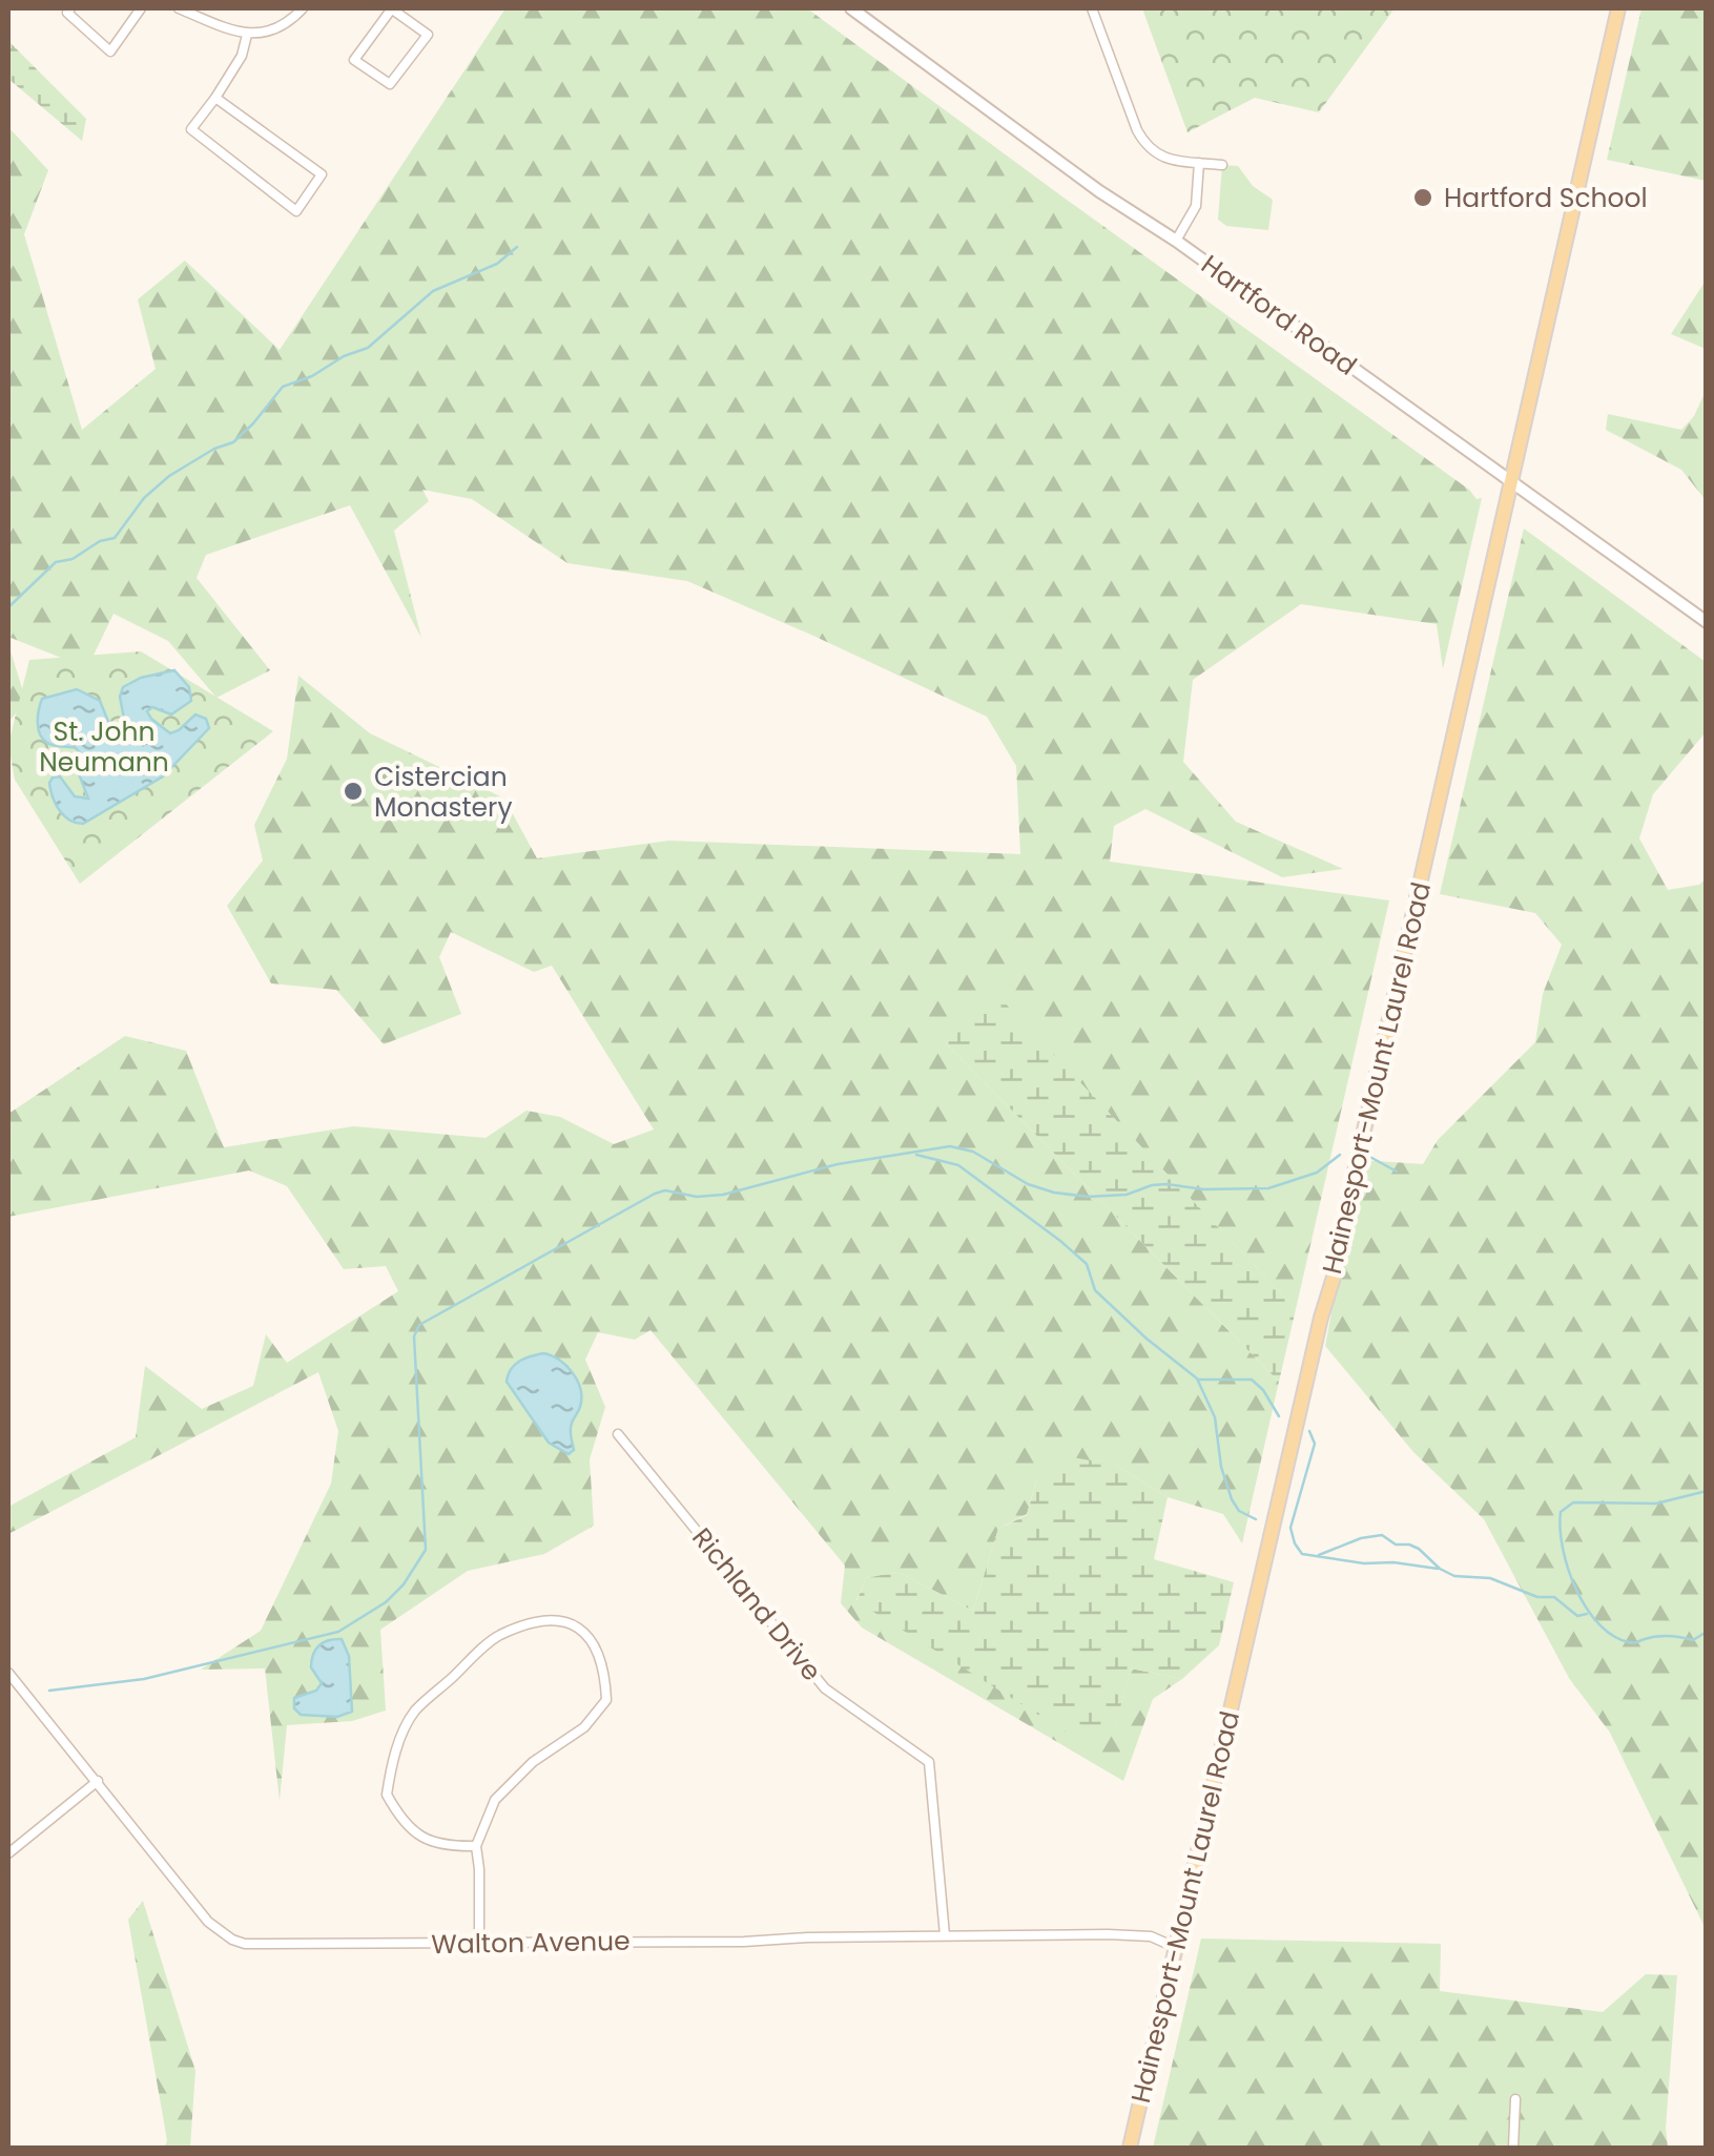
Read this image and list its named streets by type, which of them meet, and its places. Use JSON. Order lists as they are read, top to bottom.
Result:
{
  "streets": {
    "main road": ["Hainesport-Mount Laurel Road"],
    "street": ["Hartford Road", "Richland Drive", "Walton Avenue"]
  },
  "crossings": [
    ["Hartford Road", "Hainesport-Mount Laurel Road"],
    ["Hainesport-Mount Laurel Road", "Walton Avenue"],
    ["Richland Drive", "Walton Avenue"]
  ],
  "parks": ["St. John Neumann"],
  "places": ["Hartford School", "Cistercian Monastery"]
}
